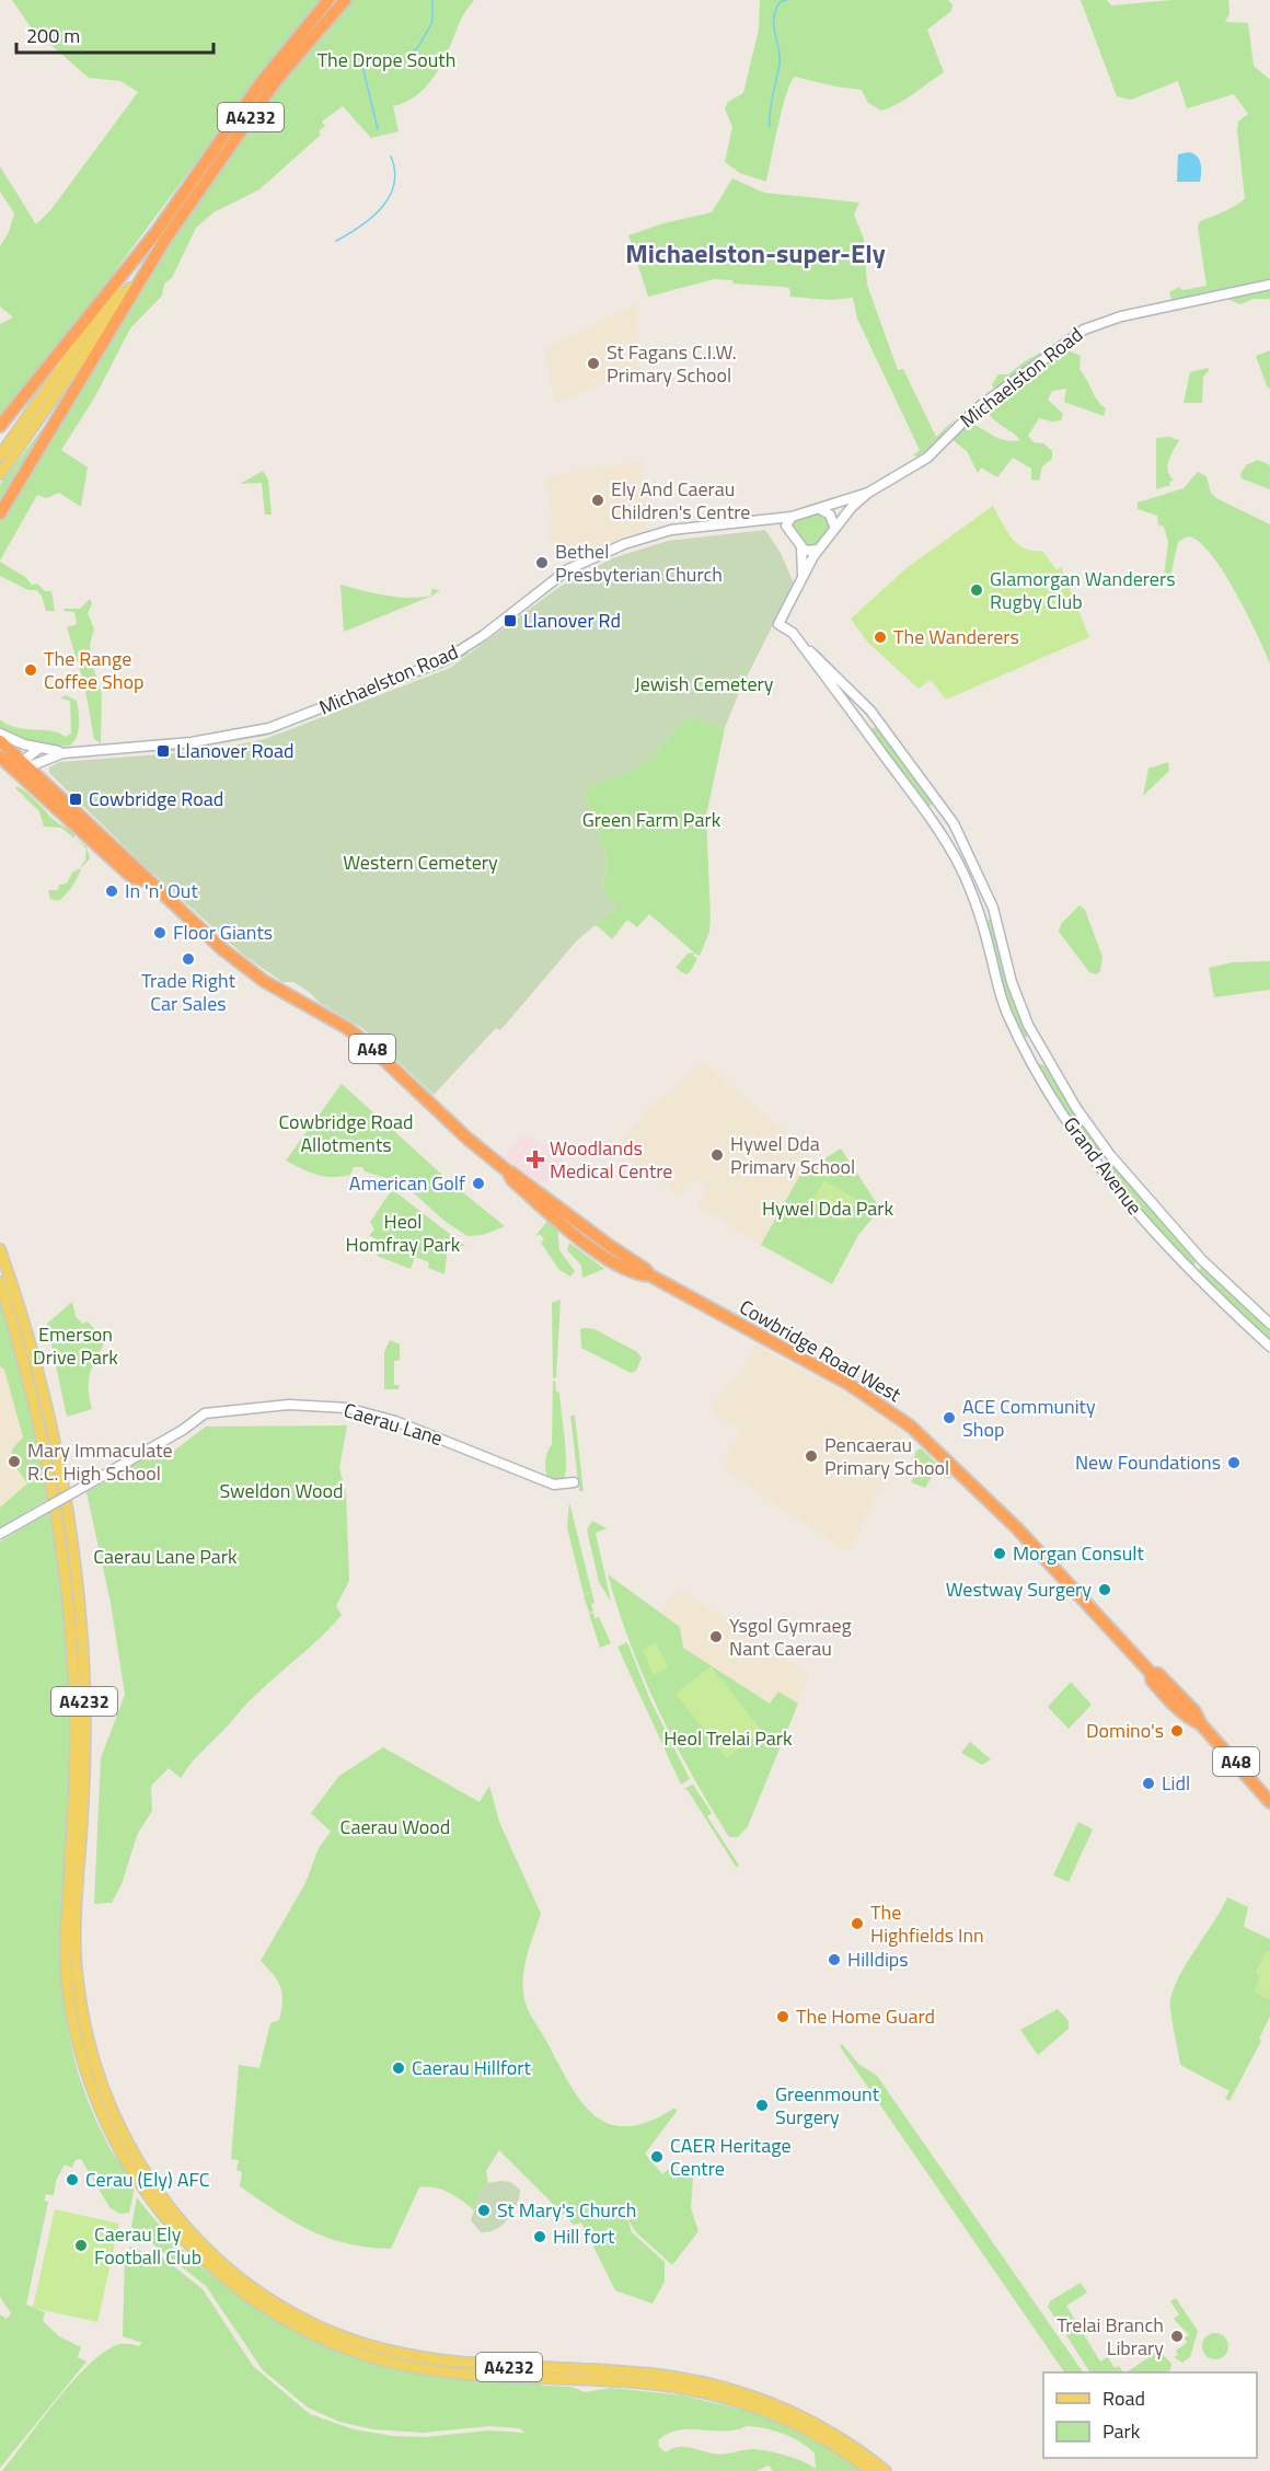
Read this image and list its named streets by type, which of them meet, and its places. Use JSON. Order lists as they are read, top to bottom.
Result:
{
  "streets": {
    "highway": ["A4232", "A48", "Cowbridge Road West"],
    "street": ["Michaelston Road", "Grand Avenue", "Caerau Lane"]
  },
  "crossings": [
    ["Michaelston Road", "Cowbridge Road West"]
  ],
  "districts": ["Michaelston-super-Ely"],
  "parks": [
    "The Drope South",
    "Jewish Cemetery",
    "Green Farm Park",
    "Western Cemetery",
    "Cowbridge Road Allotments",
    "Hywel Dda Park",
    "Heol Homfray Park",
    "Emerson Drive Park",
    "Sweldon Wood",
    "Caerau Lane Park",
    "Heol Trelai Park",
    "Caerau Wood"
  ],
  "places": {
    "other": [
      "St Fagans C.I.W. Primary School",
      "Ely And Caerau Children's Centre",
      "Bethel Presbyterian Church",
      "Glamorgan Wanderers Rugby Club",
      "The Wanderers",
      "The Range Coffee Shop",
      "In 'n' Out",
      "Floor Giants",
      "Trade Right Car Sales",
      "Hywel Dda Primary School",
      "American Golf",
      "ACE Community Shop",
      "Pencaerau Primary School",
      "Mary Immaculate R.C. High School",
      "New Foundations",
      "Morgan Consult",
      "Westway Surgery",
      "Ysgol Gymraeg Nant Caerau",
      "Domino's",
      "Lidl",
      "The Highfields Inn",
      "Hilldips",
      "The Home Guard",
      "Caerau Hillfort",
      "Greenmount Surgery",
      "CAER Heritage Centre",
      "Cerau (Ely) AFC",
      "St Mary's Church",
      "Hill fort",
      "Caerau Ely Football Club",
      "Trelai Branch Library"
    ],
    "transit": ["Llanover Rd", "Llanover Road", "Cowbridge Road"],
    "health": ["Woodlands Medical Centre"]
  },
  "legend": ["Road", "Park"],
  "scale_bar": "200 m"
}
